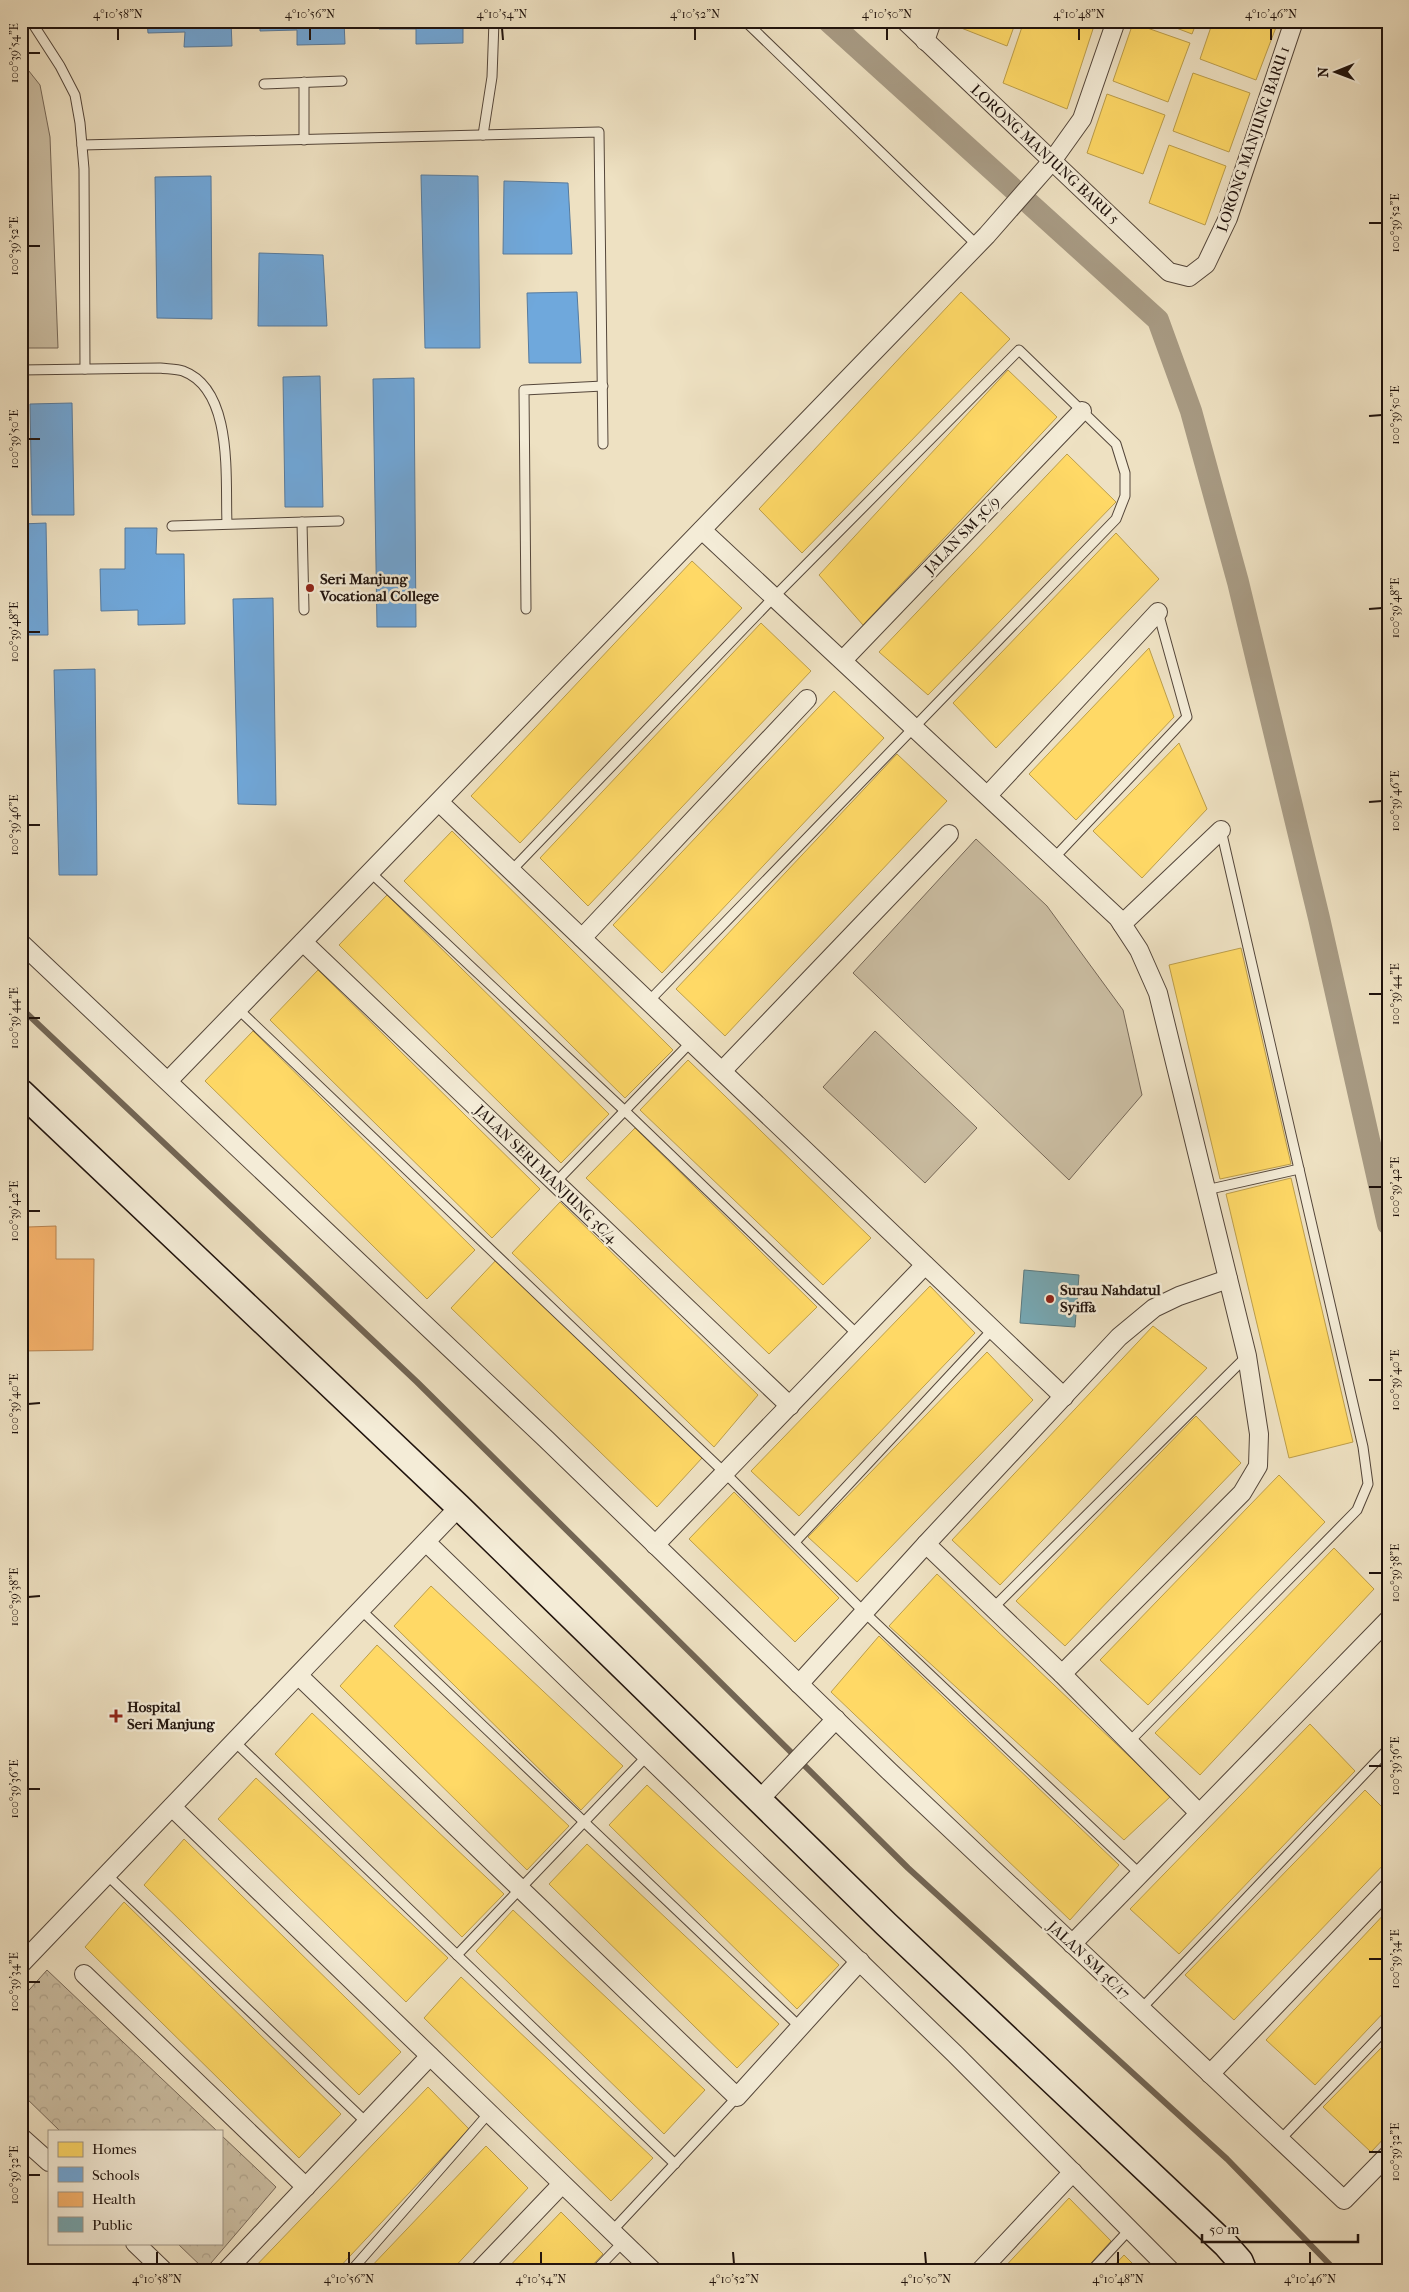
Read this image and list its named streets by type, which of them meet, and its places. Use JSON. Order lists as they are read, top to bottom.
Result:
{
  "streets": {
    "street": [
      "LORONG MANJUNG BARU 1",
      "LORONG MANJUNG BARU 5",
      "JALAN SM 3C/9",
      "JALAN SERI MANJUNG 3C/4",
      "JALAN SM 3C/17"
    ]
  },
  "crossings": [
    ["LORONG MANJUNG BARU 1", "LORONG MANJUNG BARU 5"]
  ],
  "places": {
    "other": ["Seri Manjung Vocational College", "Surau Nahdatul Syiffa"],
    "health": ["Hospital Seri Manjung"]
  },
  "legend": [
    "Homes",
    "Schools",
    "Health",
    "Public"
  ],
  "scale_bar": "50 m",
  "north": "left",
  "coordinates": [
    "4°10'58\"N",
    "4°10'56\"N",
    "4°10'54\"N",
    "4°10'52\"N",
    "4°10'50\"N",
    "4°10'48\"N",
    "4°10'46\"N",
    "100°39'54\"E",
    "100°39'52\"E",
    "100°39'50\"E",
    "100°39'48\"E",
    "100°39'46\"E",
    "100°39'44\"E",
    "100°39'42\"E",
    "100°39'40\"E",
    "100°39'38\"E",
    "100°39'36\"E",
    "100°39'34\"E",
    "100°39'32\"E"
  ]
}
